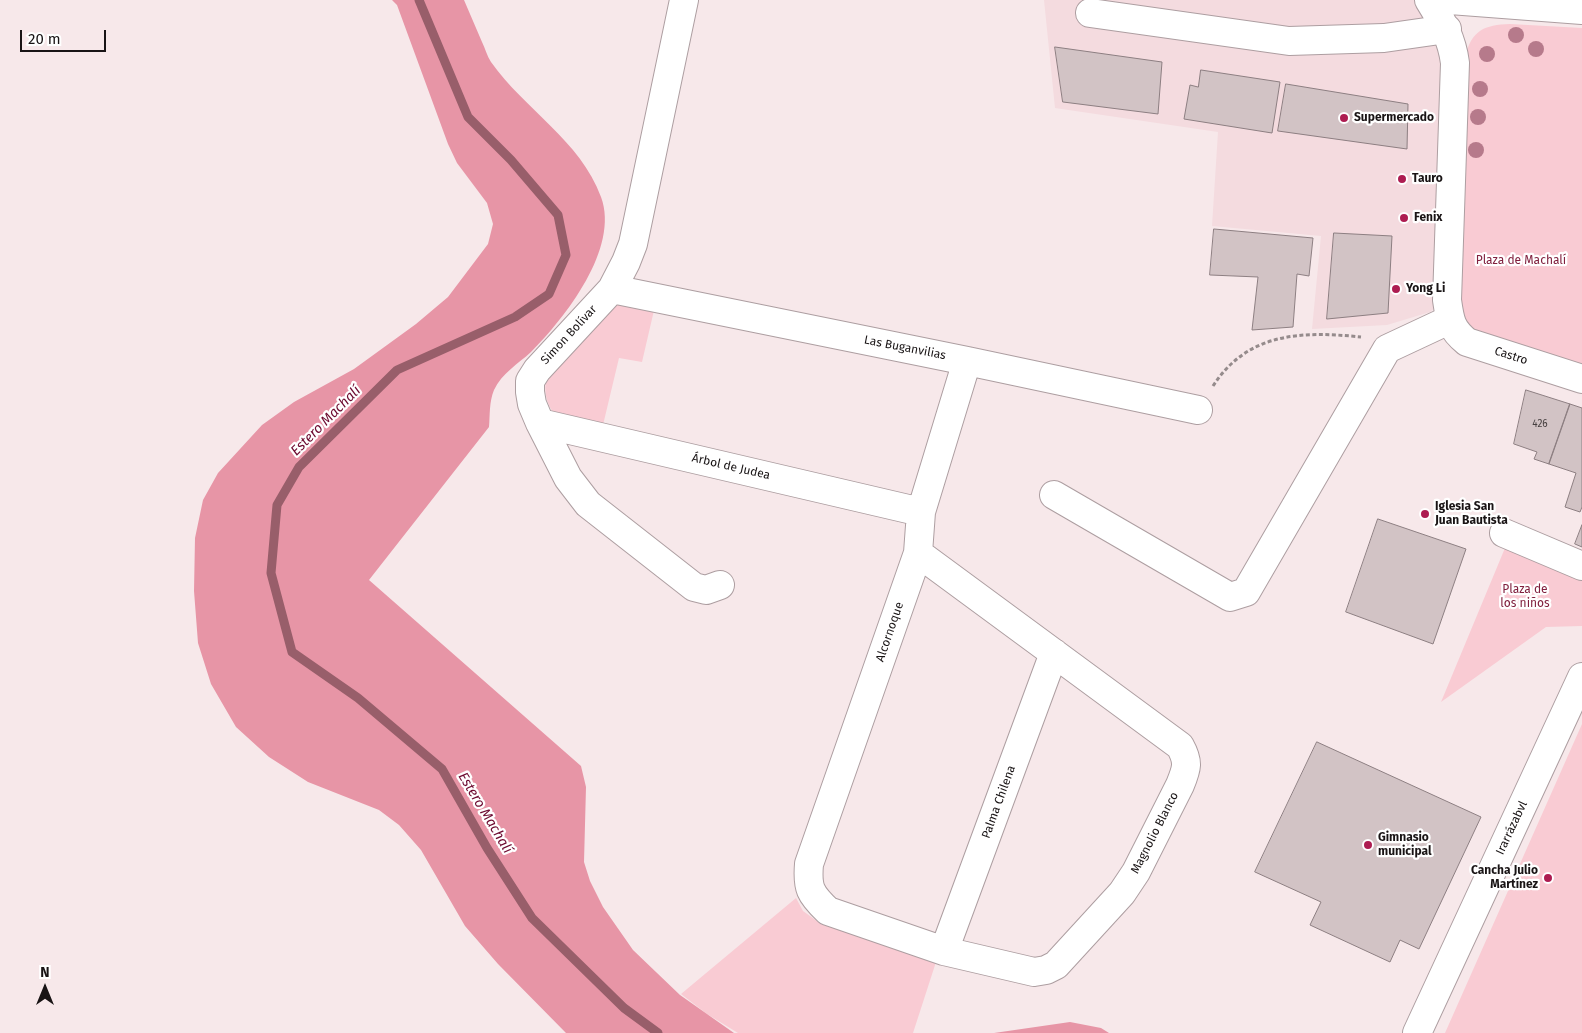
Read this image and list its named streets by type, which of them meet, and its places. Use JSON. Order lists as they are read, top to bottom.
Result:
{
  "streets": {
    "street": [
      "Simon Bolívar",
      "Las Buganvilias",
      "Castro",
      "Árbol de Judea",
      "Alcornoque",
      "Palma Chilena",
      "Irarrázabvl",
      "Magnolio Blanco"
    ]
  },
  "crossings": [
    ["Simon Bolívar", "Las Buganvilias"],
    ["Simon Bolívar", "Árbol de Judea"],
    ["Las Buganvilias", "Alcornoque"],
    ["Árbol de Judea", "Alcornoque"],
    ["Alcornoque", "Magnolio Blanco"],
    ["Palma Chilena", "Magnolio Blanco"]
  ],
  "water": ["Estero Machalí"],
  "parks": ["Plaza de Machalí", "Plaza de los niños"],
  "places": [
    "Supermercado",
    "Tauro",
    "Fenix",
    "Yong Li",
    "Iglesia San Juan Bautista",
    "Gimnasio municipal",
    "Cancha Julio Martínez"
  ],
  "house_numbers": ["426"],
  "scale_bar": "20 m",
  "north": "top"
}
